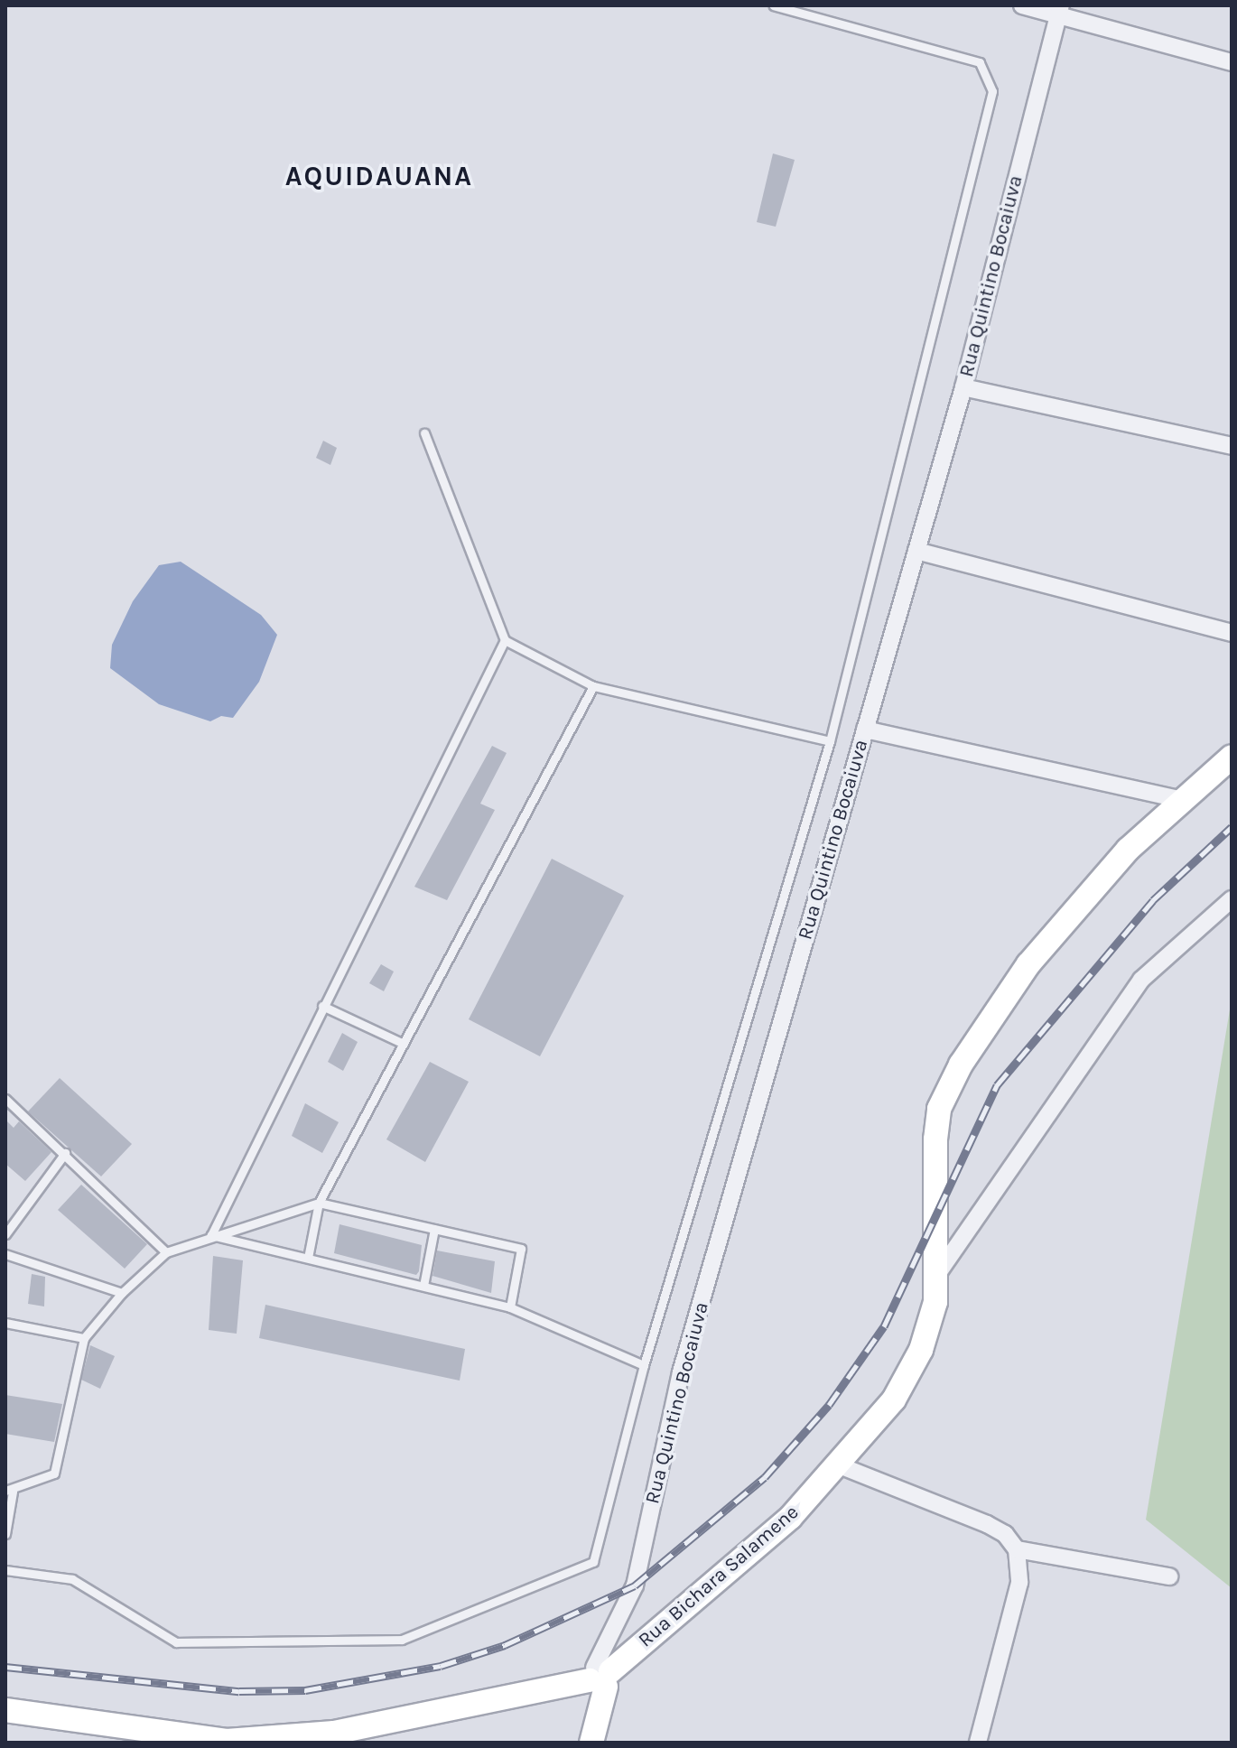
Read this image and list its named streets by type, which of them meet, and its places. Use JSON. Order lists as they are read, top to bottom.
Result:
{
  "streets": {
    "main road": ["Rua Quintino Bocaiuva", "Rua Bichara Salamene"]
  },
  "crossings": [
    ["Rua Quintino Bocaiuva", "Rua Bichara Salamene"]
  ],
  "districts": ["AQUIDAUANA"]
}
